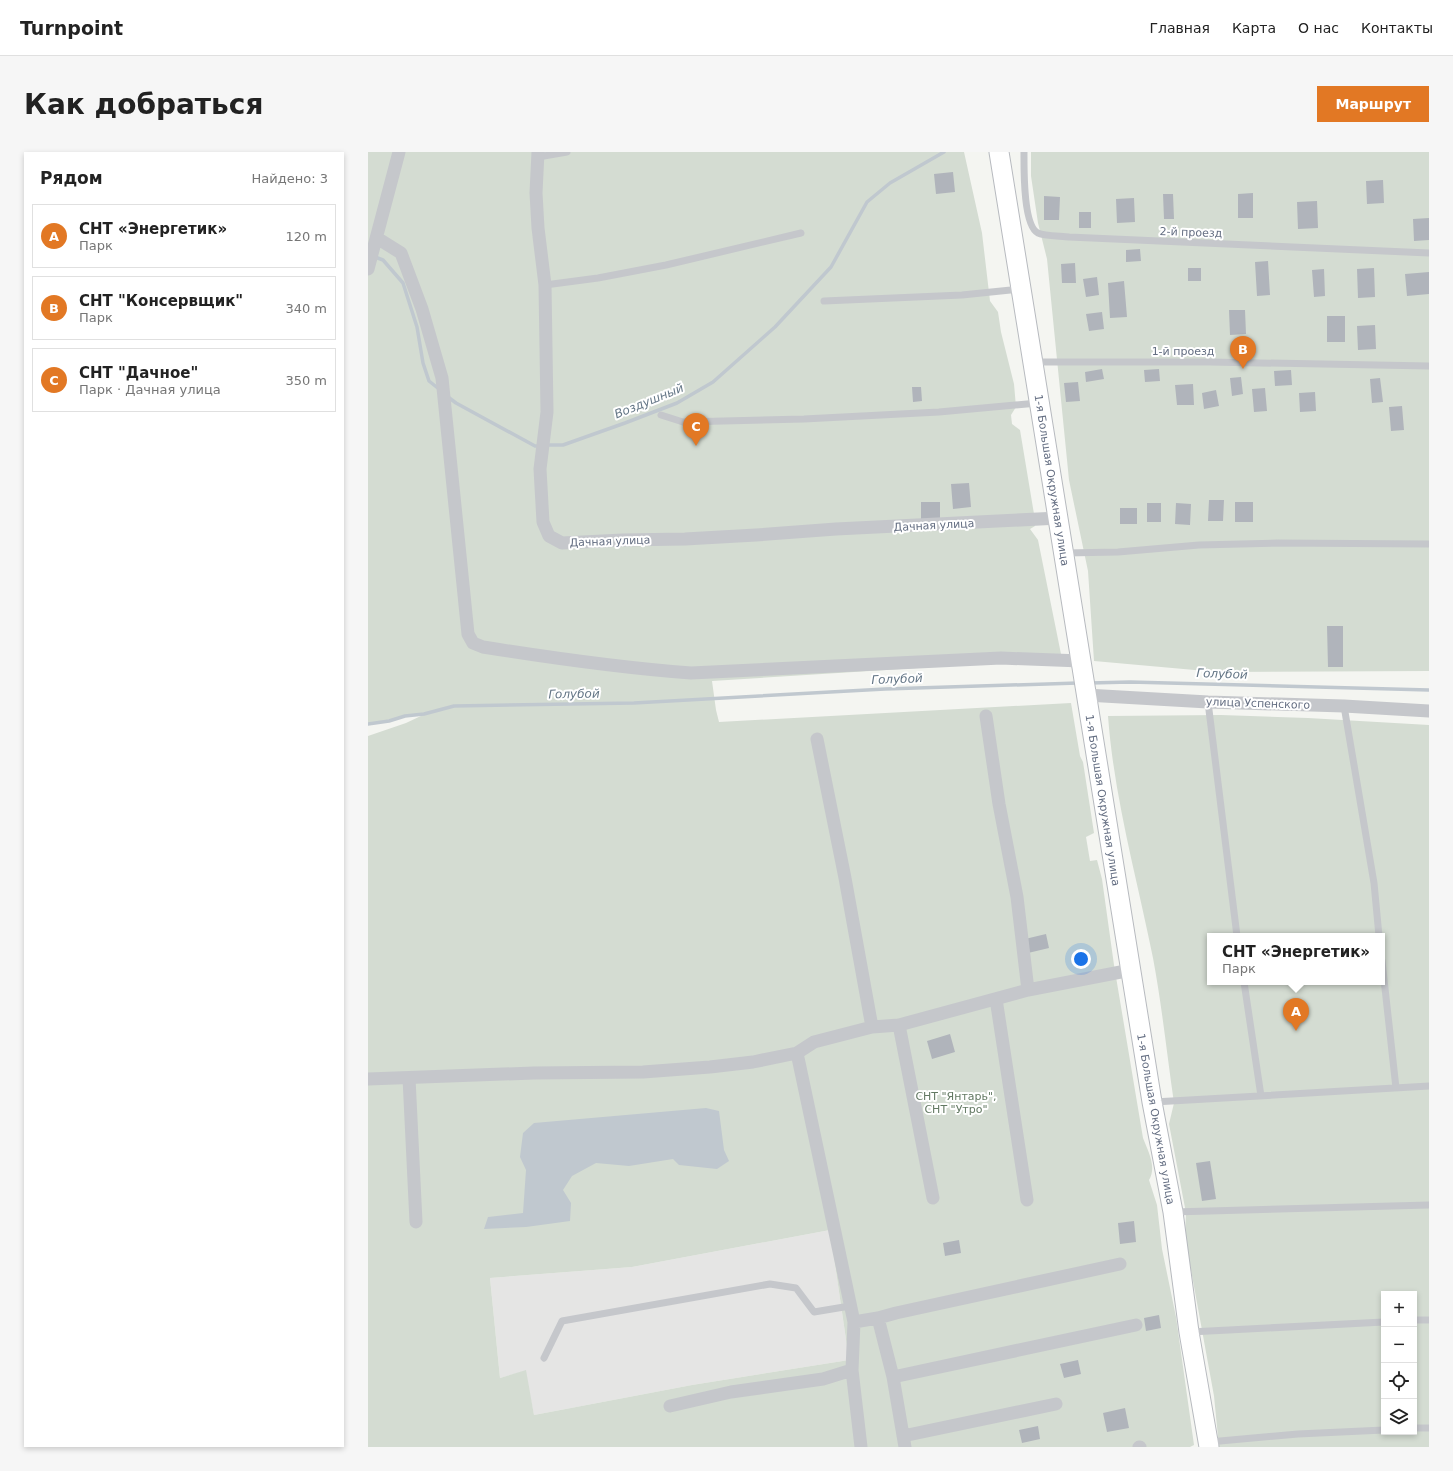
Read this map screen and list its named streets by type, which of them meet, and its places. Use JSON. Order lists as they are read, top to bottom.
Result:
{
  "streets": {
    "street": ["1-я Большая Окружная улица", "Дачная улица", "улица Успенского"],
    "lane": ["2-й проезд", "1-й проезд"]
  },
  "crossings": [
    ["1-й проезд", "1-я Большая Окружная улица"],
    ["1-я Большая Окружная улица", "Дачная улица"],
    ["1-я Большая Окружная улица", "улица Успенского"]
  ],
  "water": ["Воздушный", "Голубой"],
  "parks": ["СНТ \"Янтарь\", СНТ \"Утро\""],
  "page": {
    "header": "Turnpoint",
    "nav": [
      "Главная",
      "Карта",
      "О нас",
      "Контакты"
    ],
    "buttons": "Маршрут",
    "title": "Как добраться",
    "heading": ["Рядом", "Найдено: 3"],
    "list": [
      {
        "mark": "A",
        "name": "СНТ «Энергетик»",
        "note": "Парк",
        "value": "120 m"
      },
      {
        "mark": "B",
        "name": "СНТ \"Консервщик\"",
        "note": "Парк",
        "value": "340 m"
      },
      {
        "mark": "C",
        "name": "СНТ \"Дачное\"",
        "note": "Парк · Дачная улица",
        "value": "350 m"
      }
    ],
    "pins": ["B", "C", "A"],
    "popup": ["СНТ «Энергетик»", "Парк"],
    "map_buttons": ["+", "−"]
  }
}
